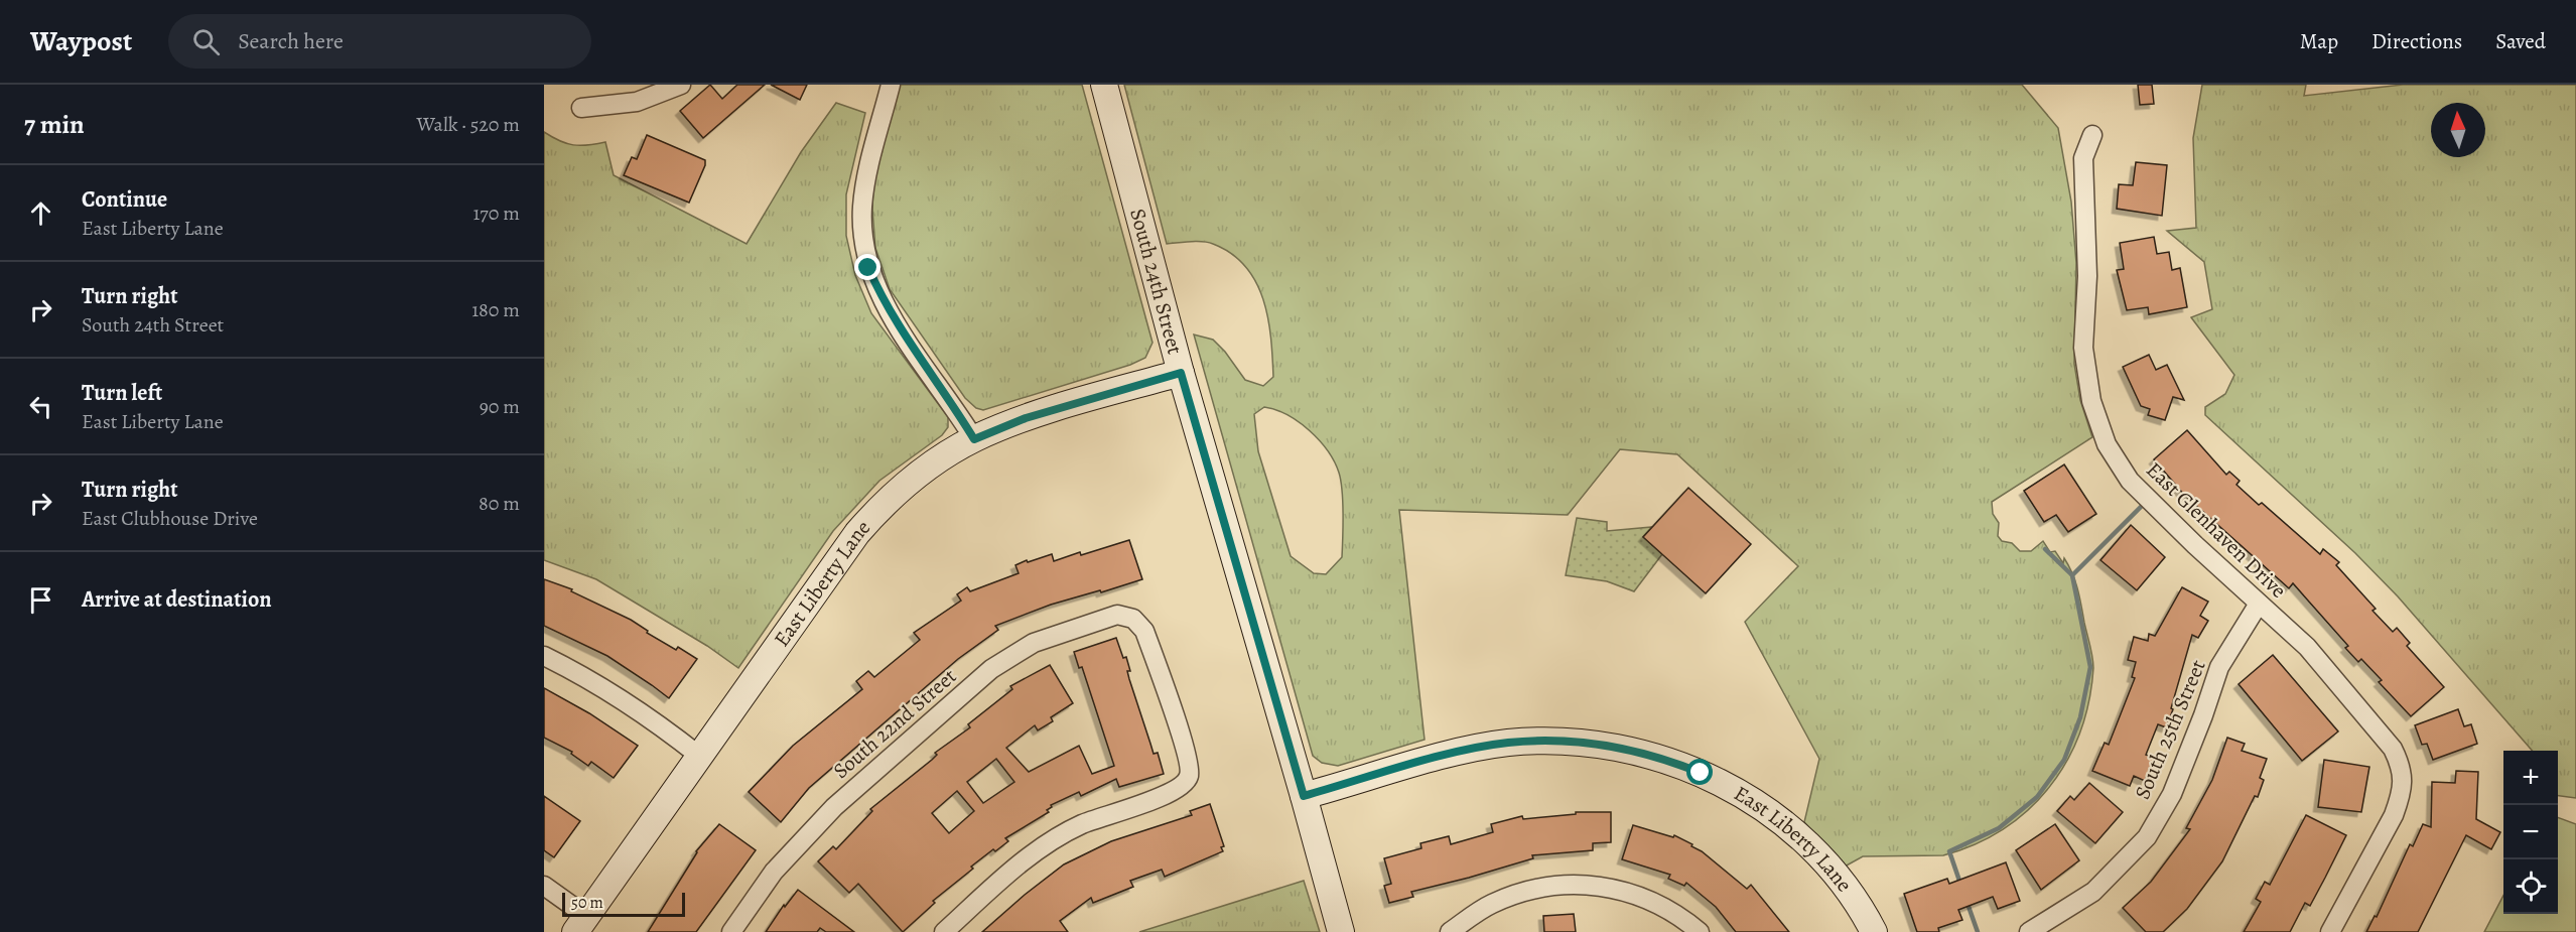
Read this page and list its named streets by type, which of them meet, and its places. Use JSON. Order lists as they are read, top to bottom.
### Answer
{
  "streets": {
    "street": [
      "South 24th Street",
      "East Glenhaven Drive",
      "East Liberty Lane",
      "South 22nd Street",
      "South 25th Street"
    ]
  },
  "crossings": [
    ["South 24th Street", "East Liberty Lane"],
    ["East Glenhaven Drive", "South 25th Street"]
  ],
  "scale_bar": "50 m",
  "north": "top",
  "page": {
    "header": "Waypost",
    "search": "Search here",
    "nav": ["Map", "Directions", "Saved"],
    "heading": ["7 min", "Walk · 520 m"],
    "list": [
      ["Continue", "East Liberty Lane", "170 m"],
      ["Turn right", "South 24th Street", "180 m"],
      ["Turn left", "East Liberty Lane", "90 m"],
      ["Turn right", "East Clubhouse Drive", "80 m"],
      "Arrive at destination"
    ],
    "map_buttons": ["+", "−"],
    "scale": "50 m"
  }
}
